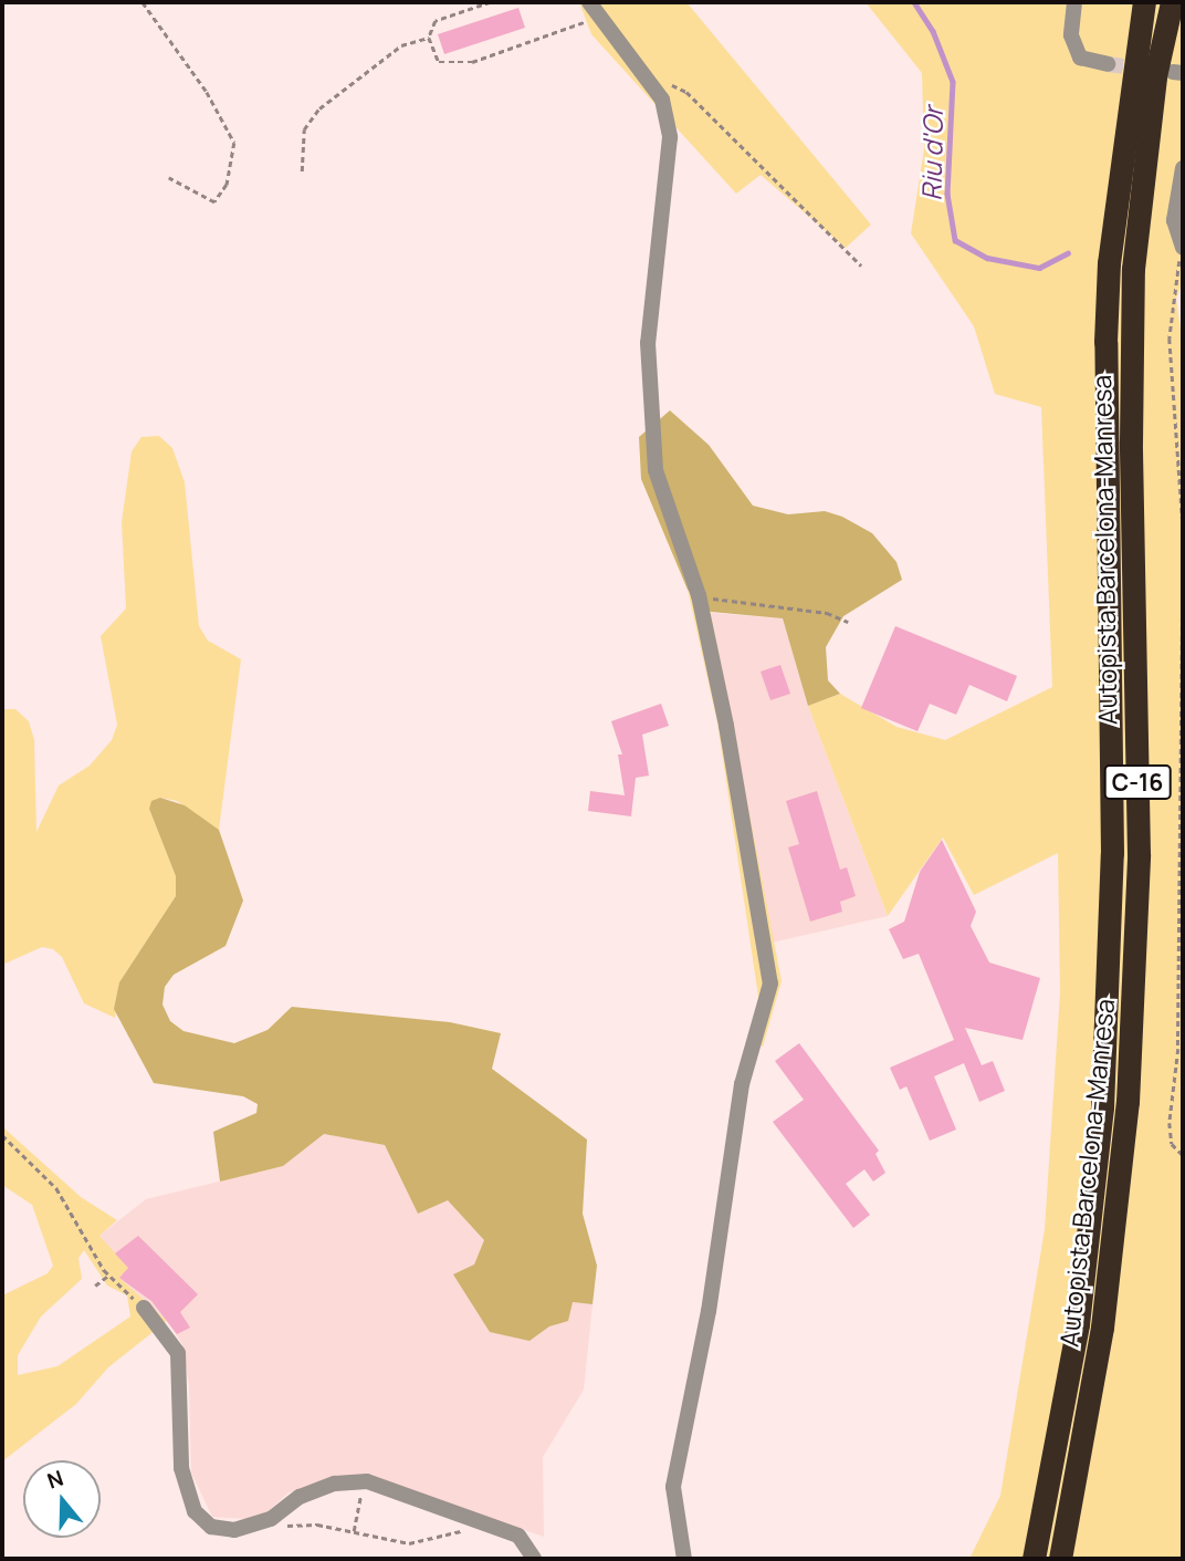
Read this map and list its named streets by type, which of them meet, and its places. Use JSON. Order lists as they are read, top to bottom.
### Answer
{
  "streets": {
    "highway": ["Autopista Barcelona-Manresa", "C-16"]
  },
  "water": ["Riu d'Or"],
  "north": "top"
}
